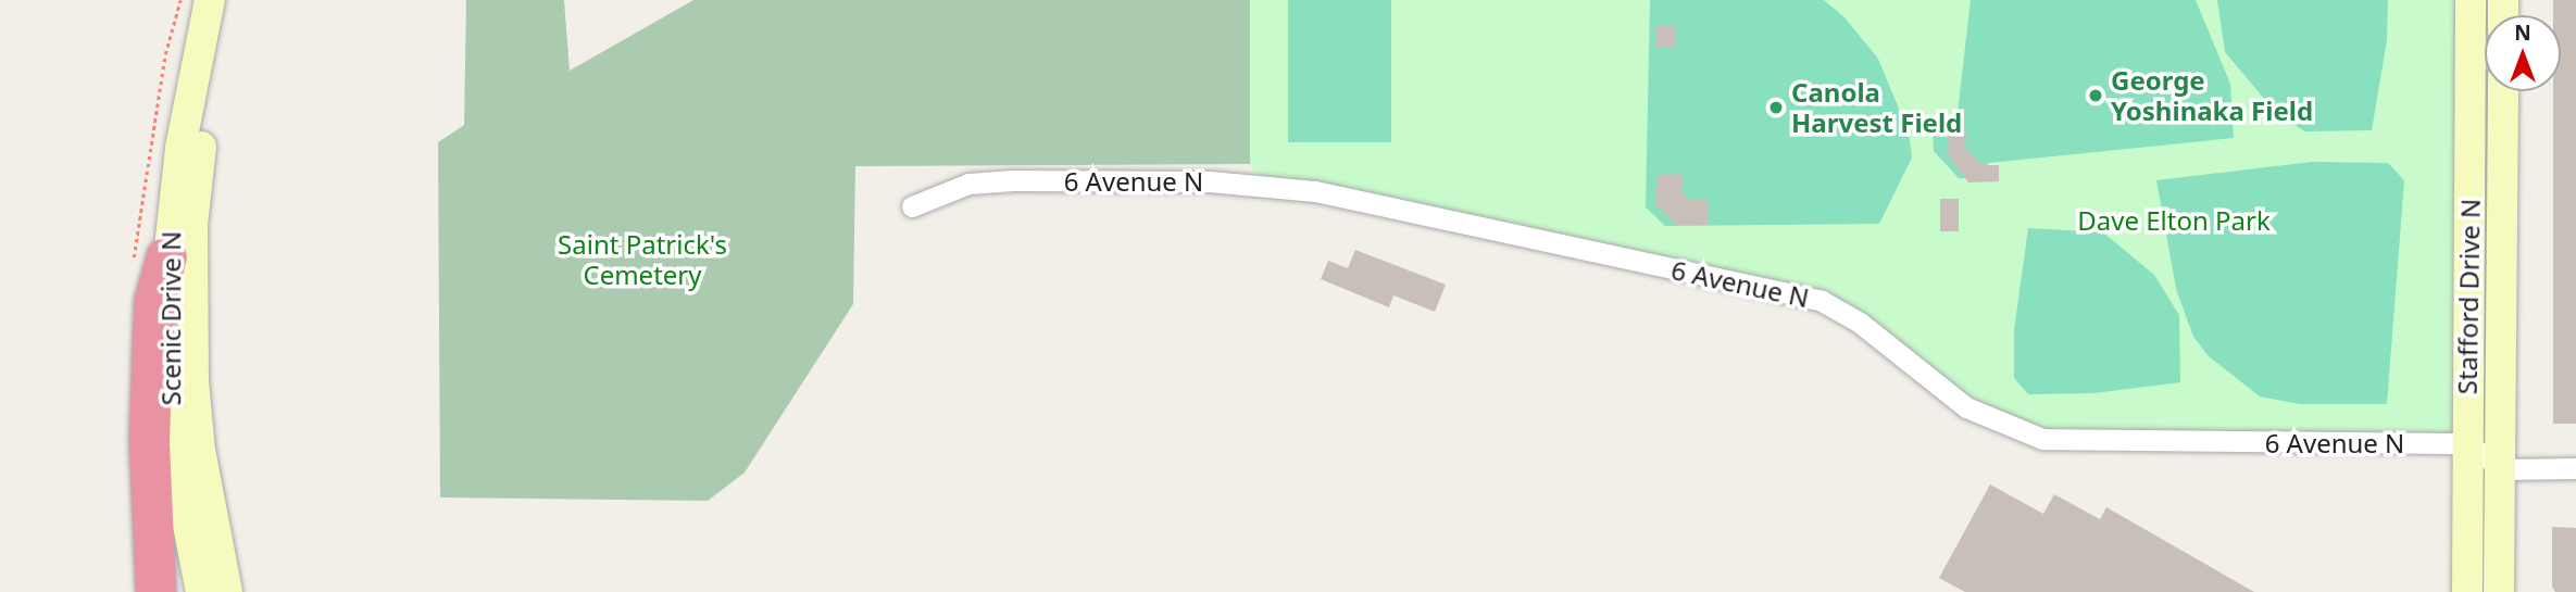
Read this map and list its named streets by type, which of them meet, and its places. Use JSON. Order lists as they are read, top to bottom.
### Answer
{
  "streets": {
    "main road": ["Stafford Drive N", "Scenic Drive N"],
    "street": ["6 Avenue N"]
  },
  "crossings": [
    ["6 Avenue N", "Stafford Drive N"]
  ],
  "parks": ["Dave Elton Park", "Saint Patrick's Cemetery"],
  "places": ["George Yoshinaka Field", "Canola Harvest Field"],
  "north": "top"
}
